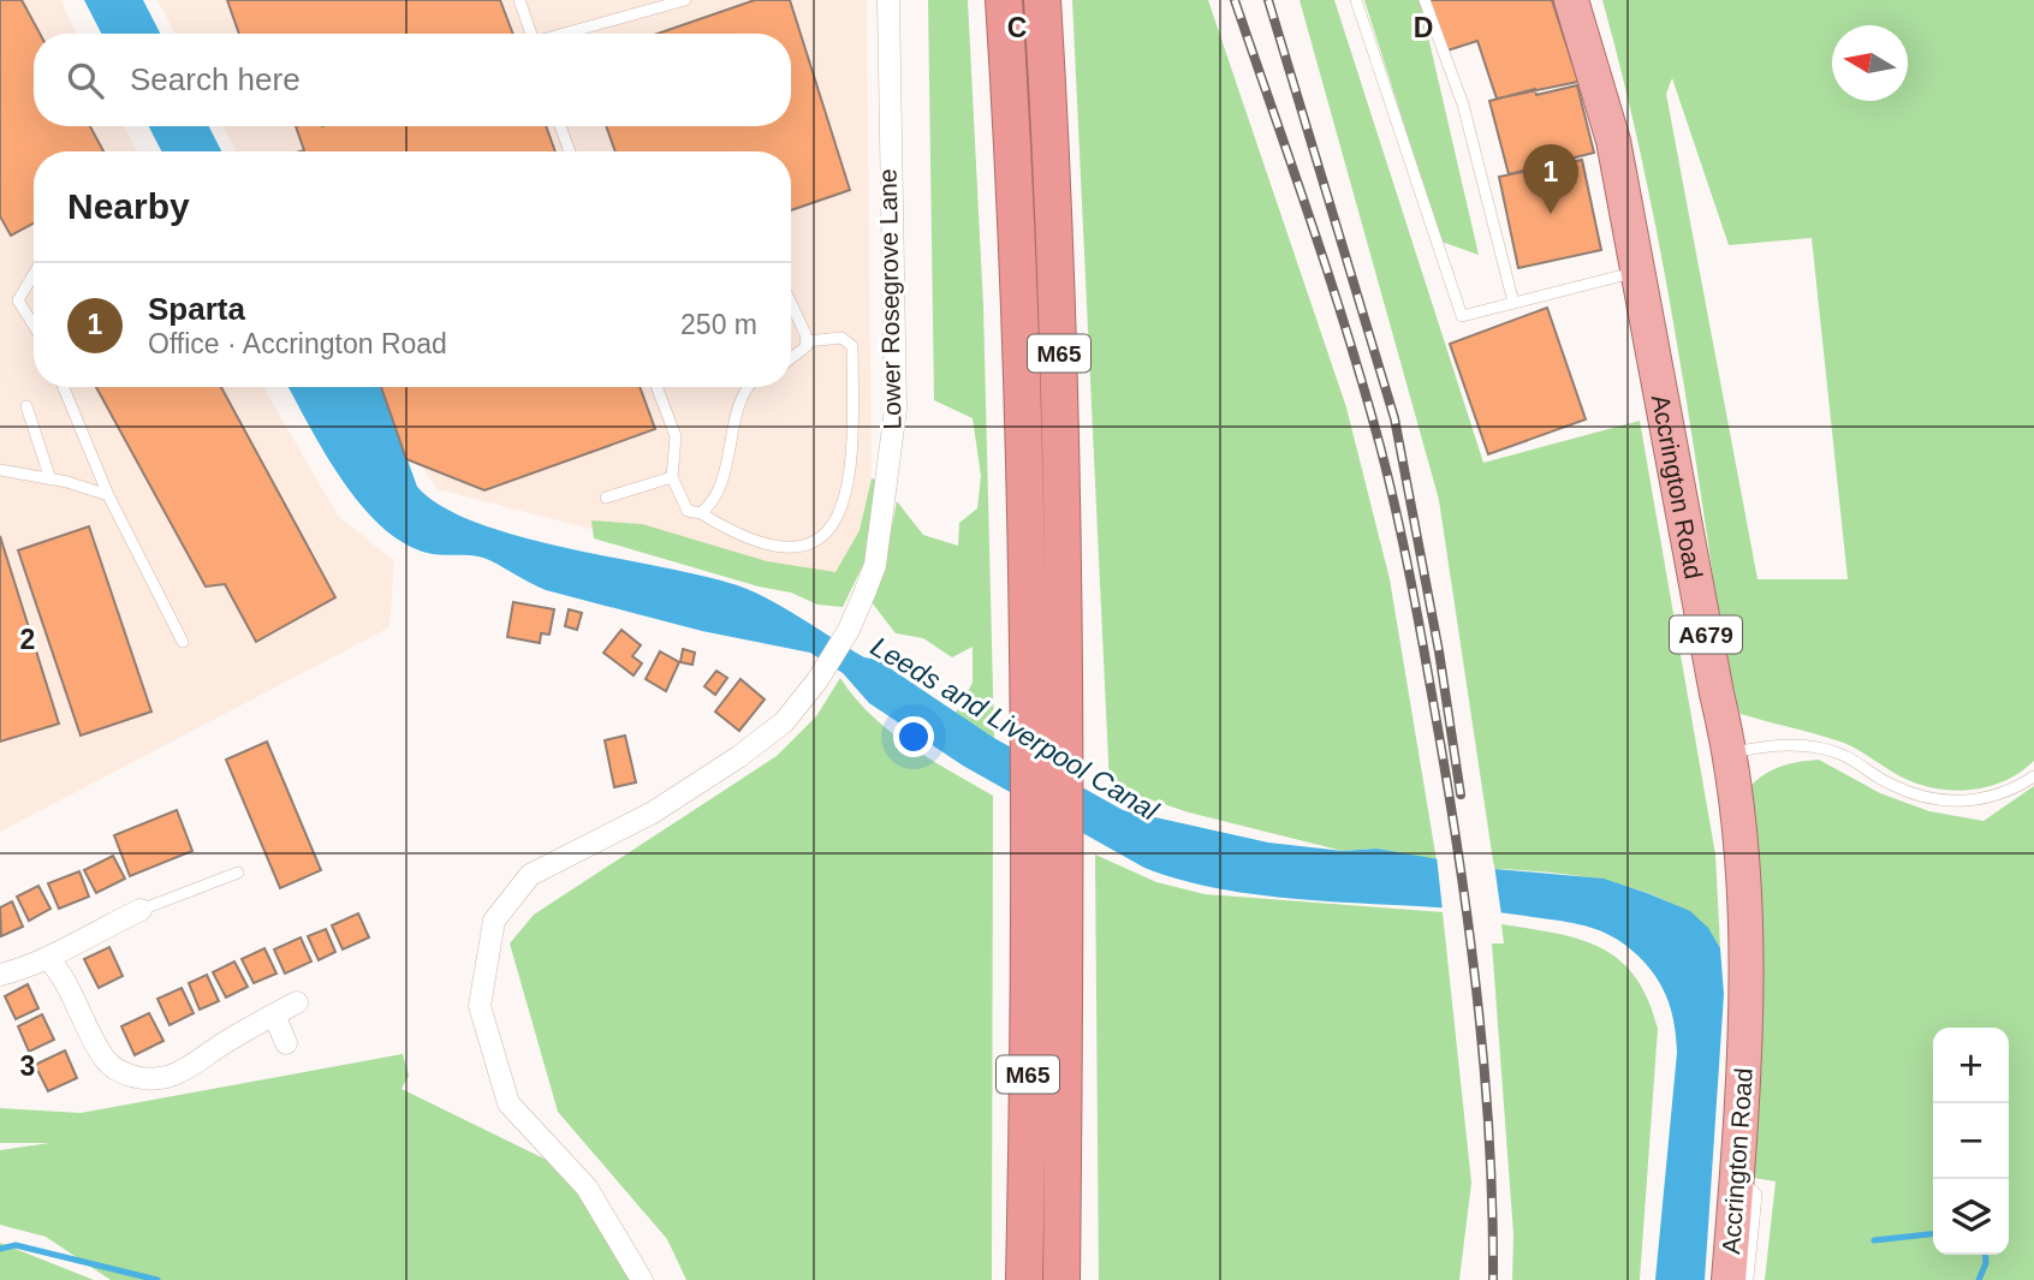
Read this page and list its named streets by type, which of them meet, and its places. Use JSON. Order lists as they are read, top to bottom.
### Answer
{
  "streets": {
    "highway": ["M65", "Accrington Road", "A679"],
    "street": ["Lower Rosegrove Lane"]
  },
  "water": ["Leeds and Liverpool Canal"],
  "north": "left",
  "page": {
    "search": "Search here",
    "pins": "1",
    "heading": "Nearby",
    "list": [
      {
        "mark": "1",
        "name": "Sparta",
        "note": "Office · Accrington Road",
        "value": "250 m"
      }
    ],
    "map_buttons": ["+", "−"]
  },
  "grid": {
    "columns": ["C", "D"],
    "rows": ["2", "3"]
  }
}
